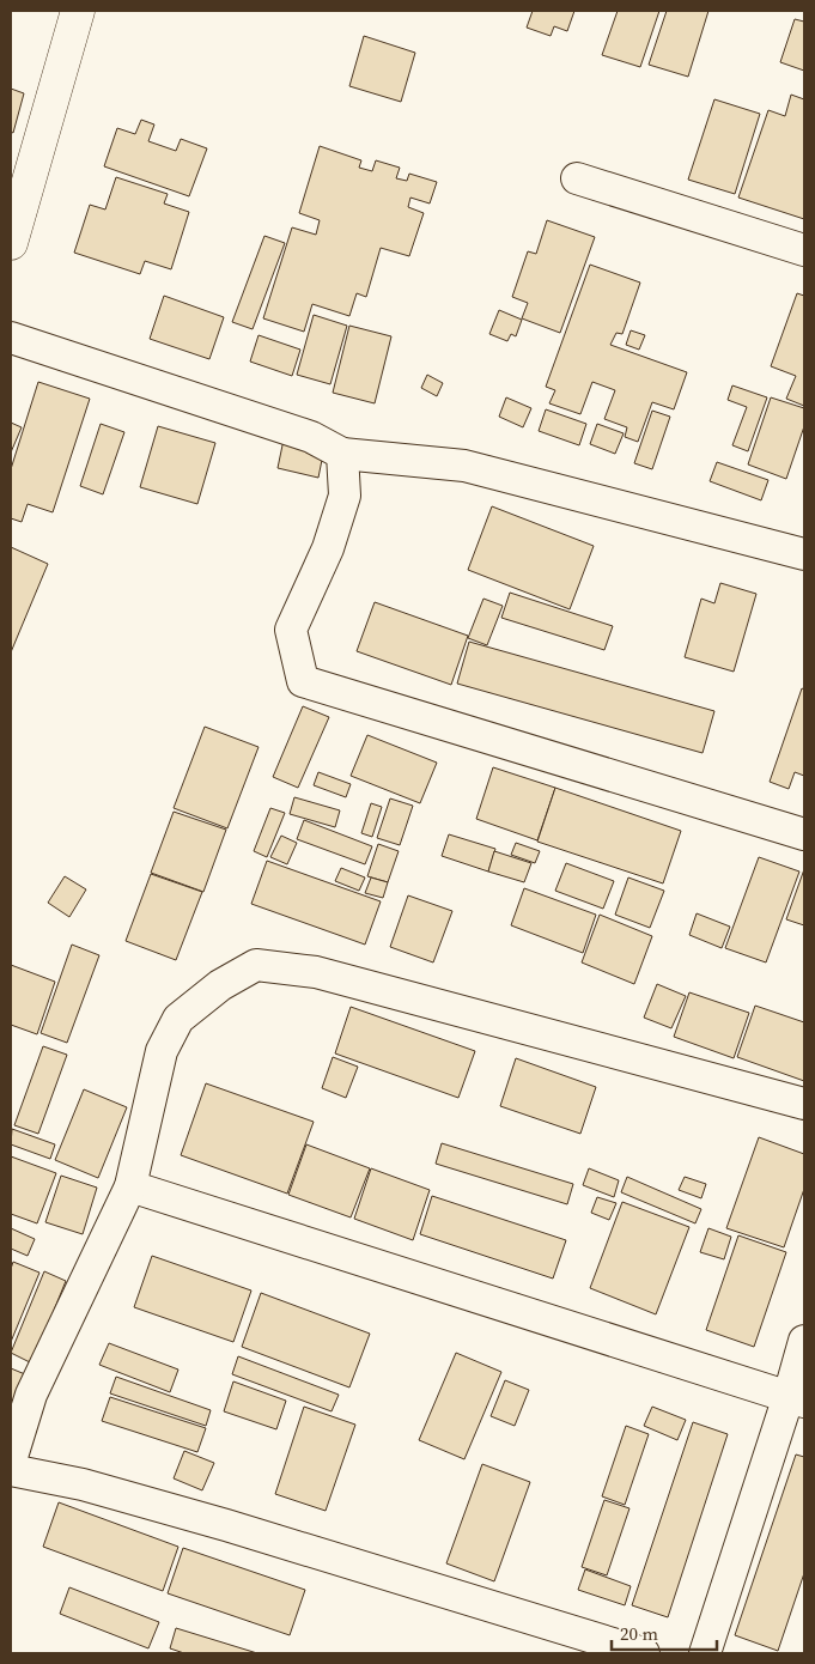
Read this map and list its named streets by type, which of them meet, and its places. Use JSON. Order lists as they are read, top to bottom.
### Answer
{
  "scale_bar": "20 m"
}
